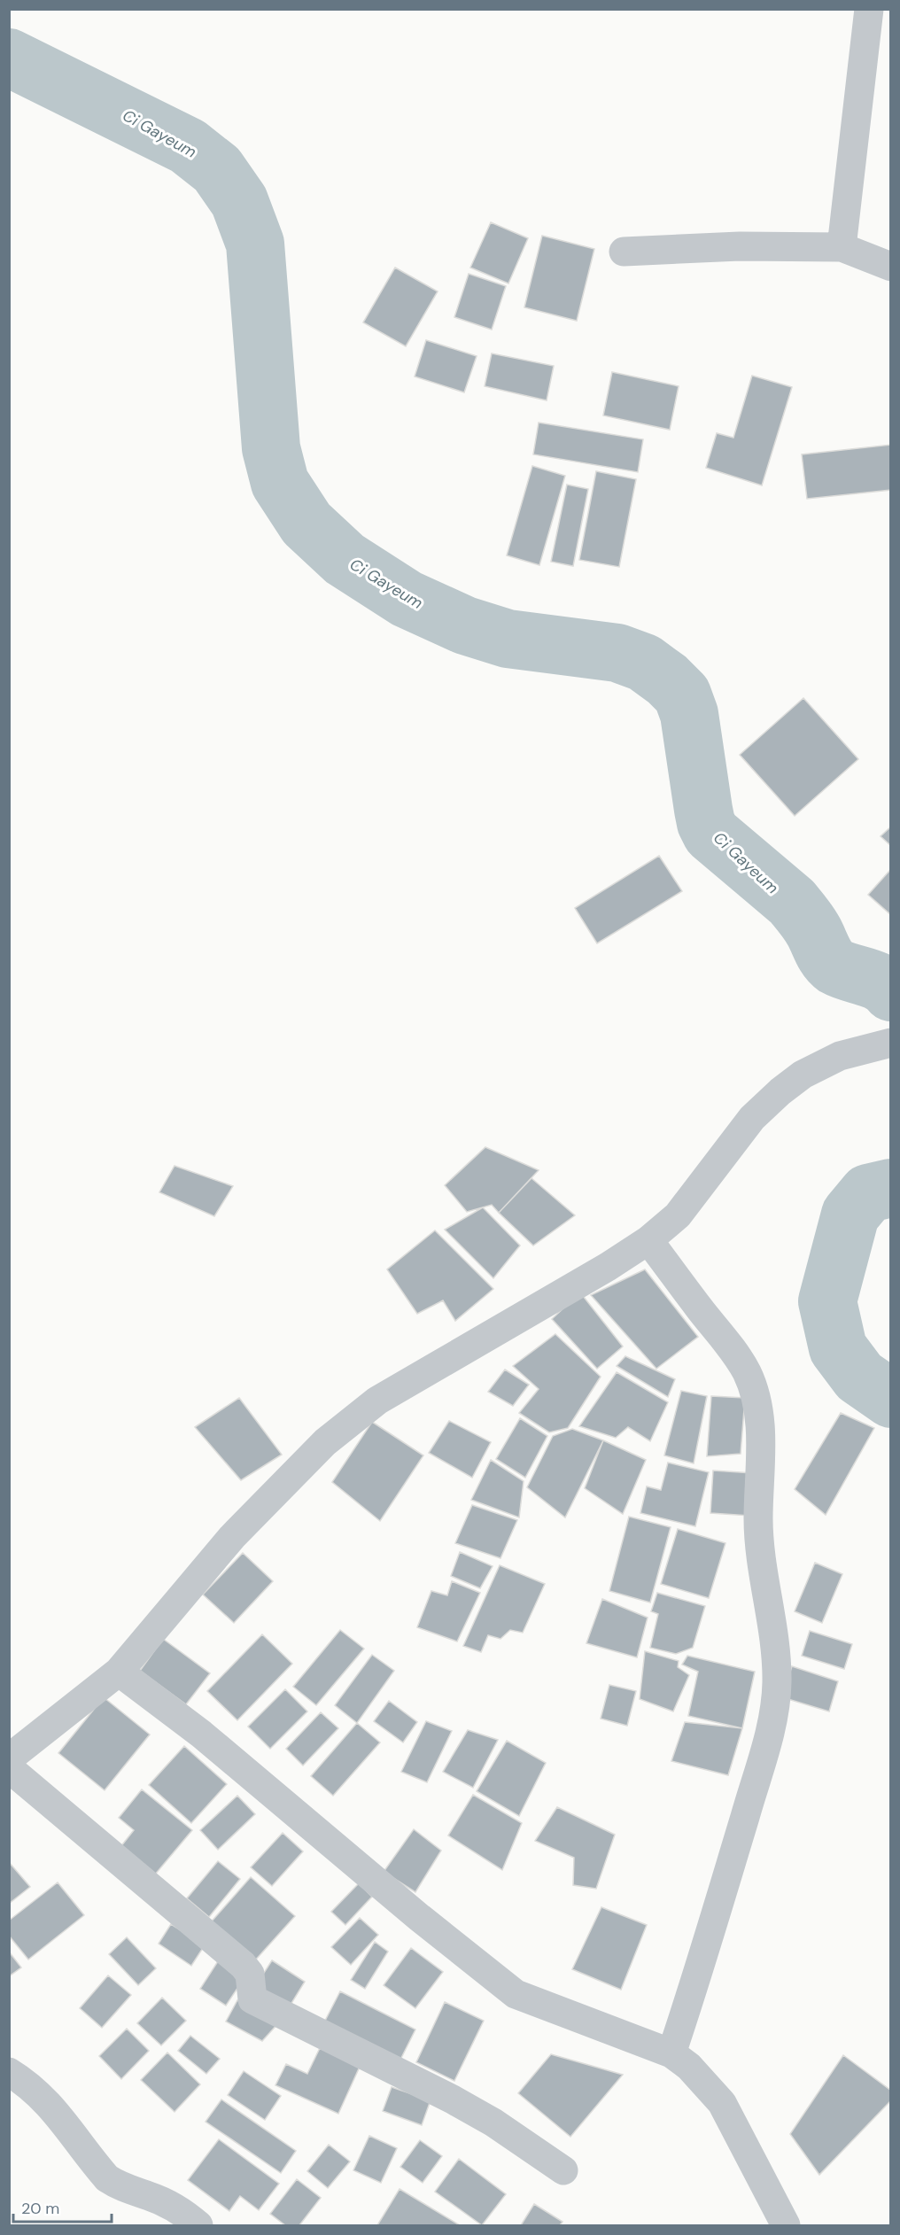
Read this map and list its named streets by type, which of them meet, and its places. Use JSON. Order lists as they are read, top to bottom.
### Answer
{
  "water": ["Ci Gayeum"],
  "scale_bar": "20 m"
}
